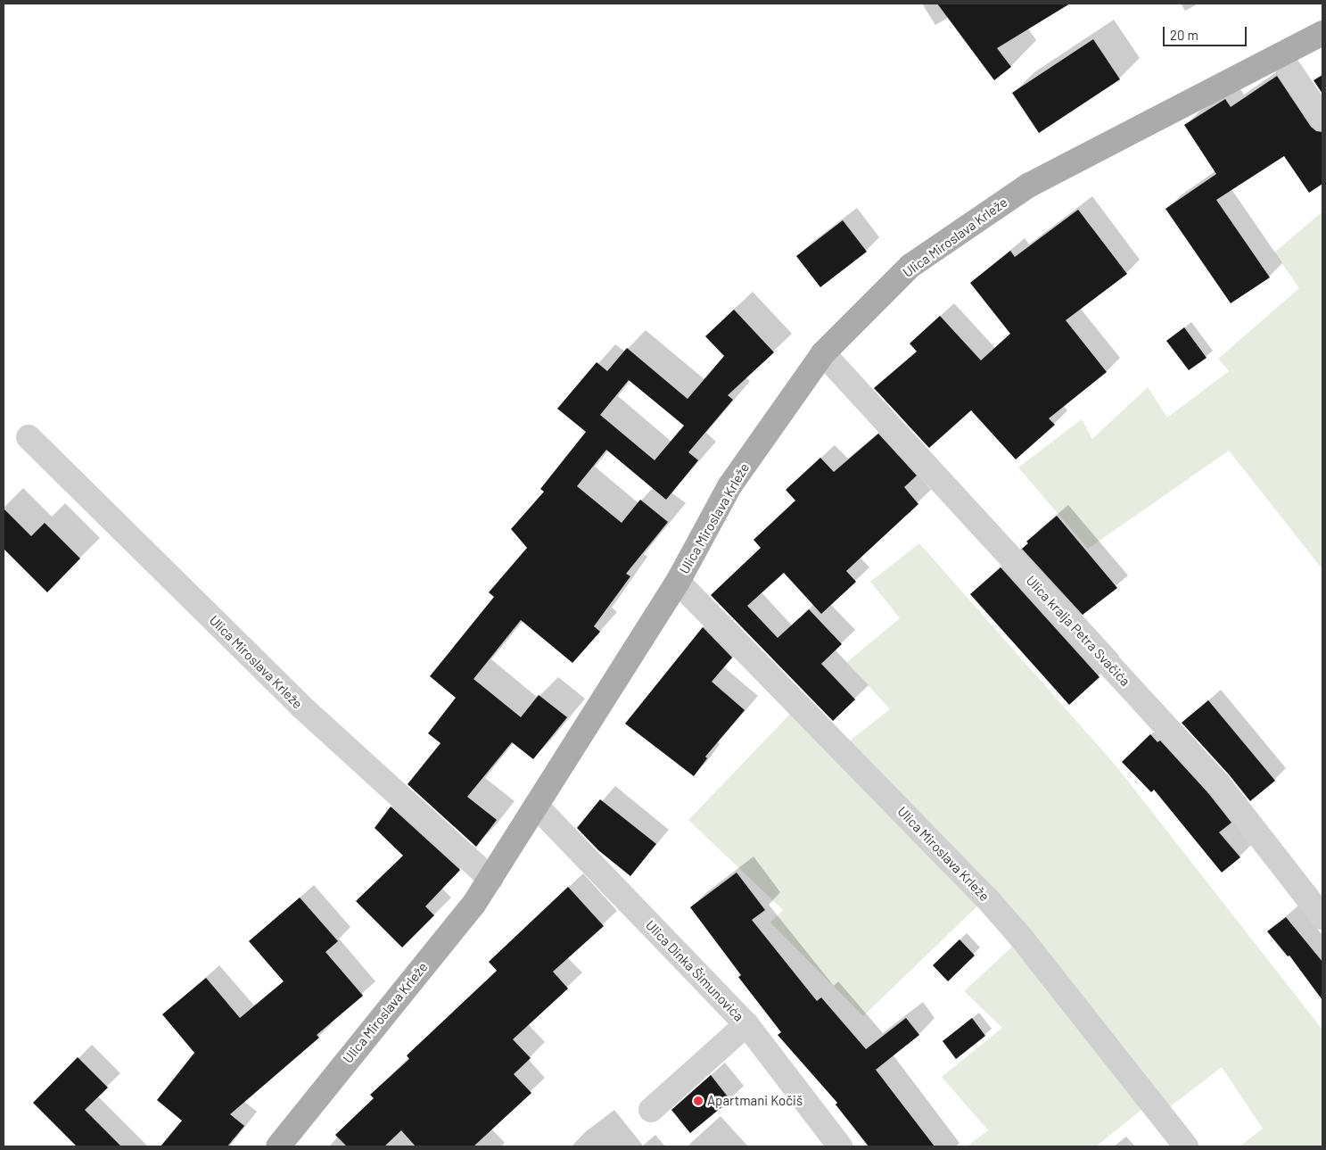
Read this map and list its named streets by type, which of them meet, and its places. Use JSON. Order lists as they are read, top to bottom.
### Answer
{
  "streets": {
    "main road": ["Ulica Miroslava Krleže"],
    "street": ["Ulica kralja Petra Svačića", "Ulica Dinka Šimunovića"]
  },
  "crossings": [
    ["Ulica Miroslava Krleže", "Ulica kralja Petra Svačića"],
    ["Ulica Miroslava Krleže", "Ulica Dinka Šimunovića"]
  ],
  "places": ["Apartmani Kočiš"],
  "scale_bar": "20 m"
}
